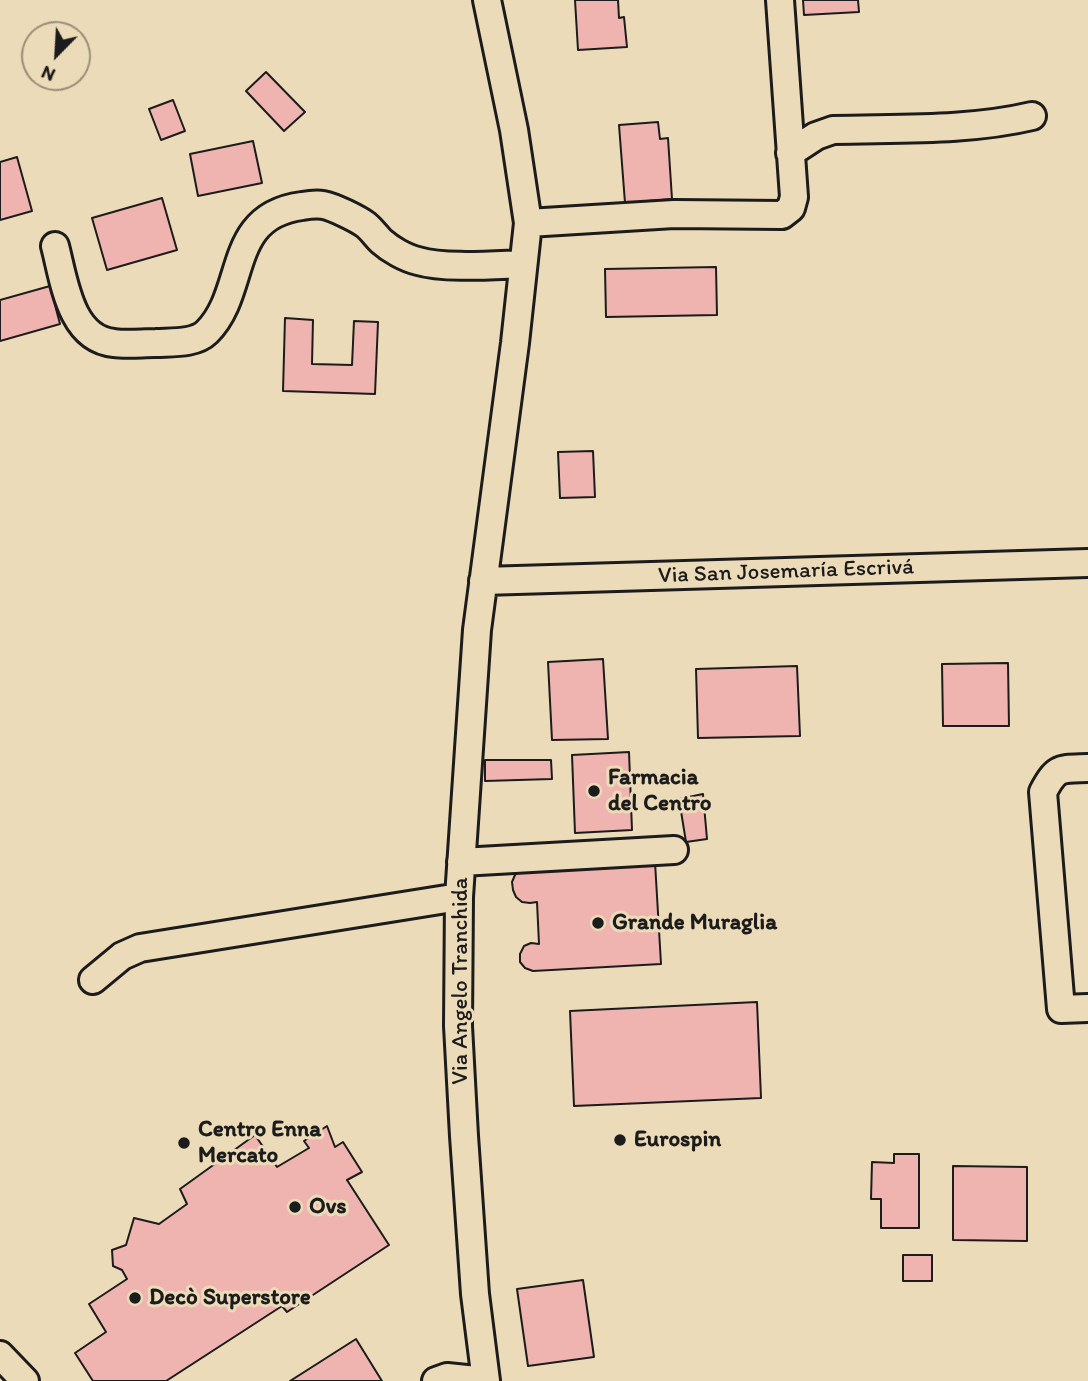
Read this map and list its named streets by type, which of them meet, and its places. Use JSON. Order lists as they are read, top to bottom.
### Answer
{
  "streets": {
    "street": ["Via San Josemaría Escrivá", "Via Angelo Tranchida"]
  },
  "crossings": [
    ["Via San Josemaría Escrivá", "Via Angelo Tranchida"]
  ],
  "places": [
    "Farmacia del Centro",
    "Grande Muraglia",
    "Eurospin",
    "Centro Enna Mercato",
    "Ovs",
    "Decò Superstore"
  ],
  "north": "bottom left"
}
